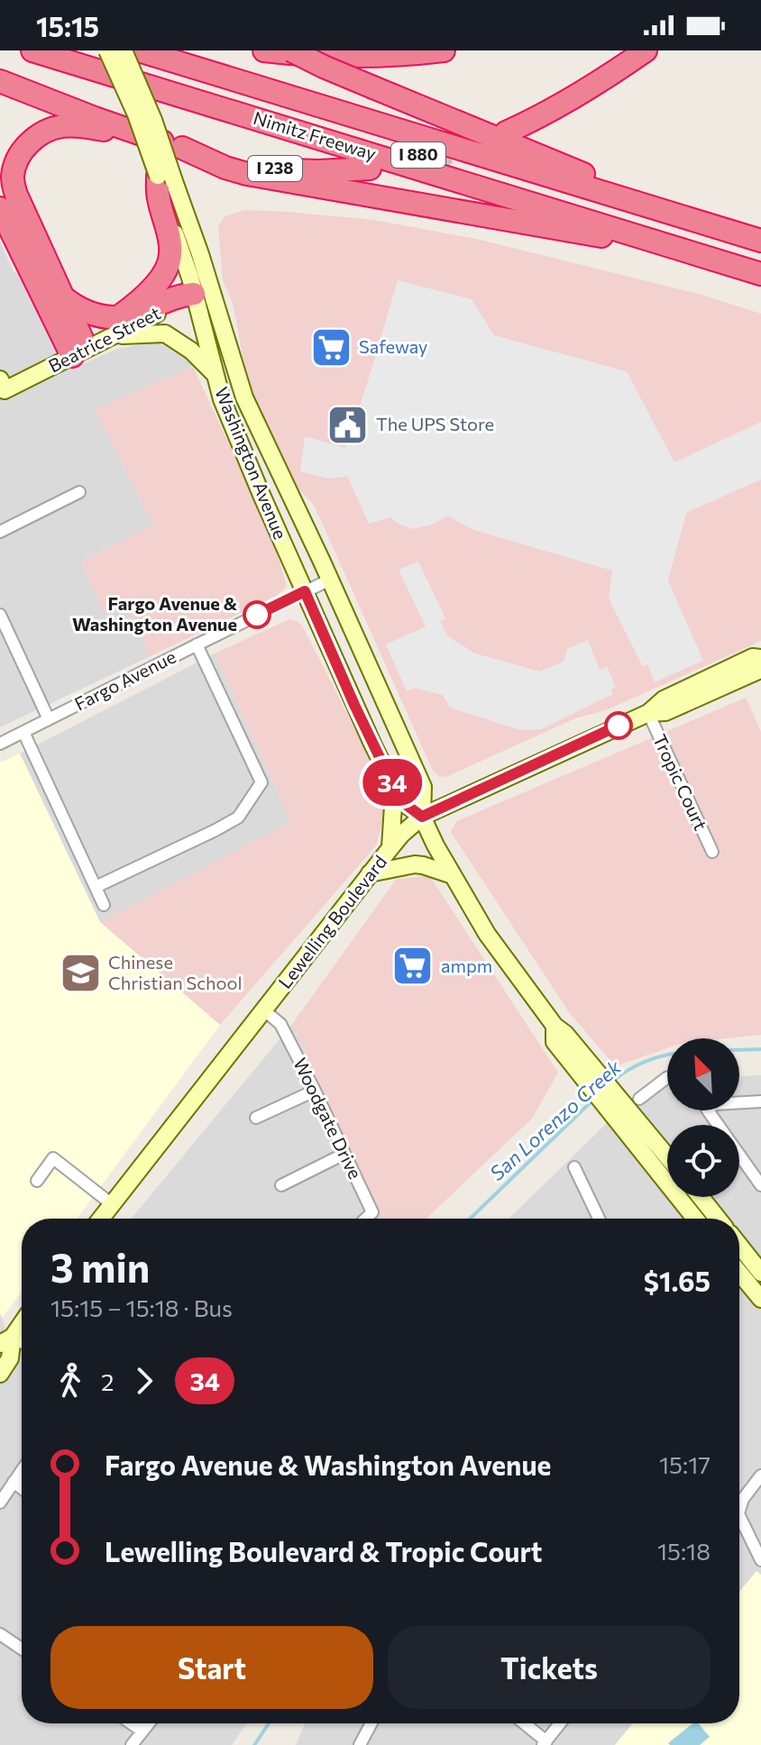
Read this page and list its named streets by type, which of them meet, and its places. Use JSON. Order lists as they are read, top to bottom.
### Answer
{
  "streets": {
    "highway": ["Nimitz Freeway", "I 880", "I 238"],
    "main road": ["Beatrice Street", "Washington Avenue", "Lewelling Boulevard"],
    "street": ["Fargo Avenue", "Tropic Court", "Woodgate Drive"]
  },
  "crossings": [
    ["Washington Avenue", "Fargo Avenue"],
    ["Washington Avenue", "Lewelling Boulevard"],
    ["Tropic Court", "Lewelling Boulevard"],
    ["Lewelling Boulevard", "Woodgate Drive"]
  ],
  "water": ["San Lorenzo Creek"],
  "places": {
    "supermarket": ["Safeway", "ampm"],
    "public building": ["The UPS Store"],
    "other": ["Fargo Avenue & Washington Avenue"],
    "school or university": ["Chinese Christian School"]
  },
  "lines": ["bus line 34"],
  "north": "top left",
  "page": {
    "status": "15:15",
    "on_map": "34",
    "heading": ["3 min", "15:15 – 15:18 · Bus", "$1.65"],
    "legs": ["2", "34"],
    "list": [
      {
        "name": "Fargo Avenue & Washington Avenue",
        "value": "15:17"
      },
      {
        "name": "Lewelling Boulevard & Tropic Court",
        "value": "15:18"
      }
    ],
    "buttons": ["Start", "Tickets"]
  }
}
